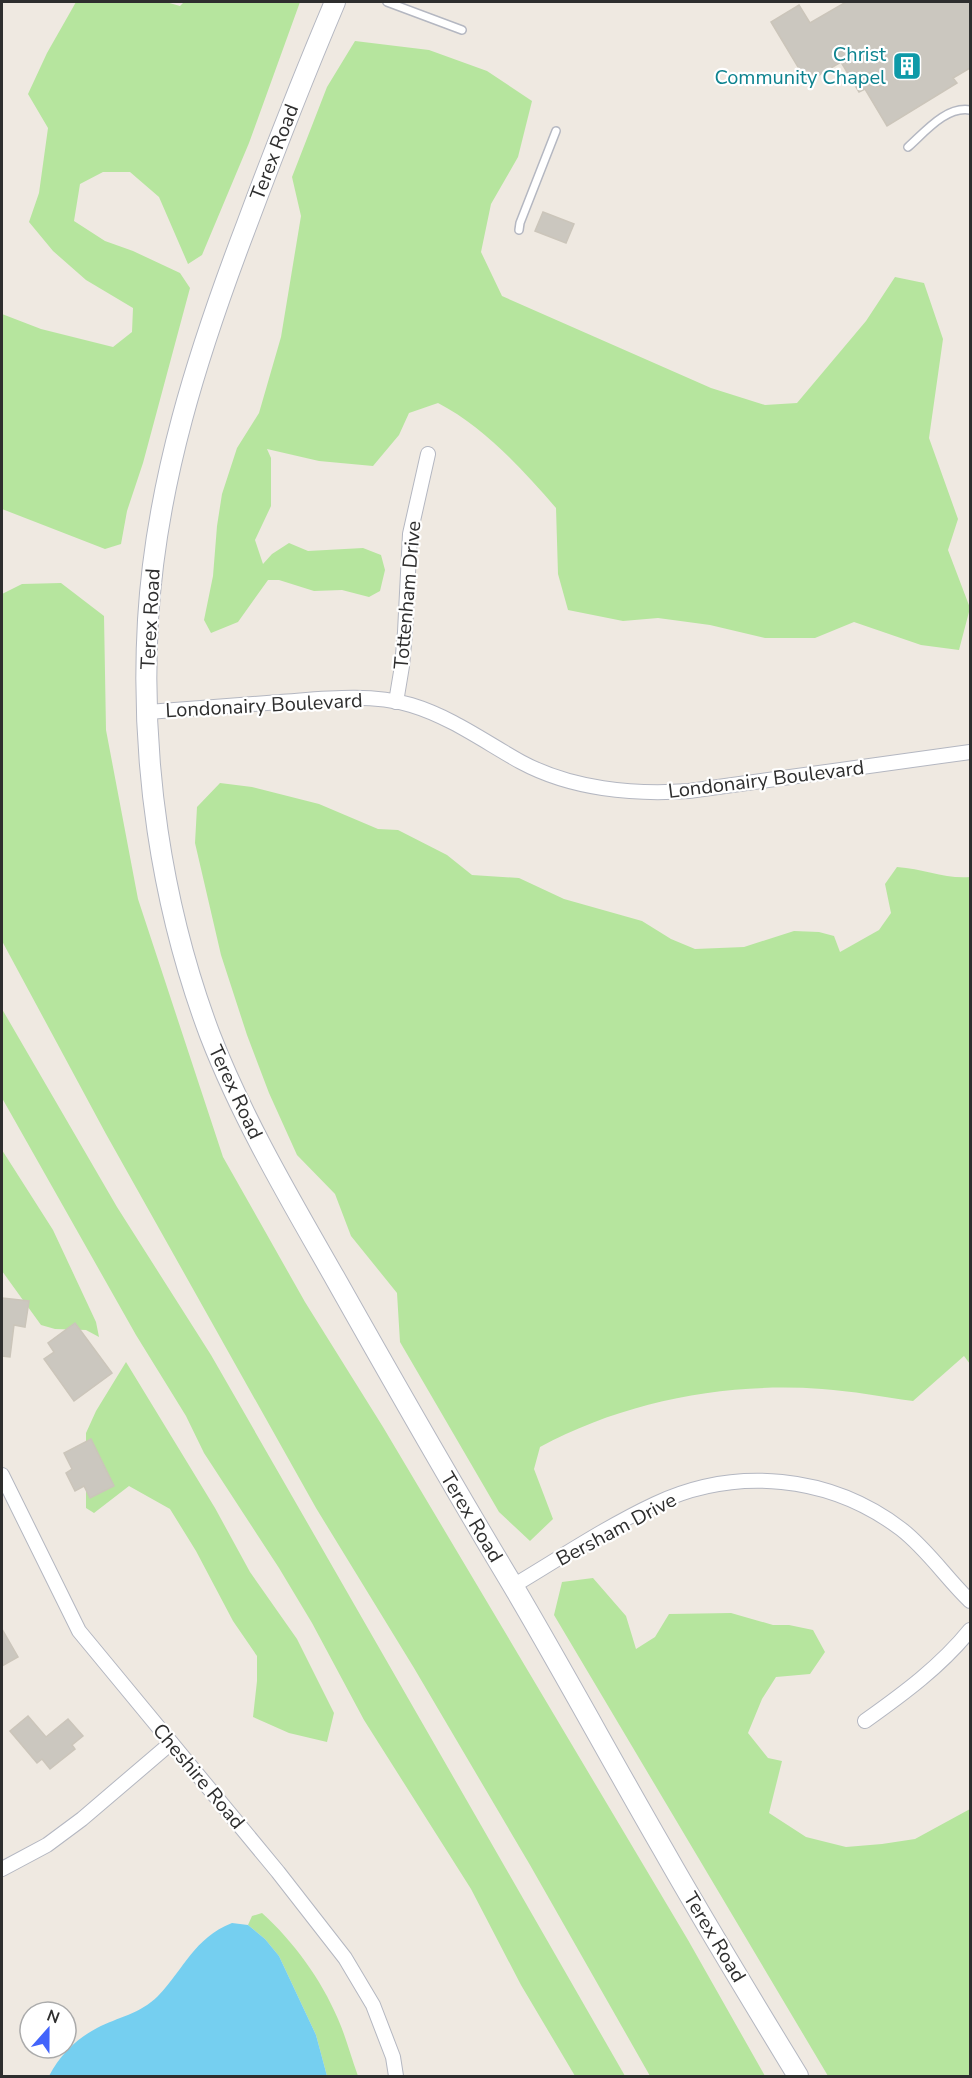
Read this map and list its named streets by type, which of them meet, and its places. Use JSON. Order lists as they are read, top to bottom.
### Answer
{
  "streets": {
    "main road": ["Terex Road"],
    "street": [
      "Tottenham Drive",
      "Londonairy Boulevard",
      "Bersham Drive",
      "Cheshire Road"
    ]
  },
  "crossings": [
    ["Terex Road", "Londonairy Boulevard"],
    ["Terex Road", "Bersham Drive"],
    ["Tottenham Drive", "Londonairy Boulevard"]
  ],
  "places": {
    "building": ["Christ Community Chapel"]
  },
  "north": "top"
}
